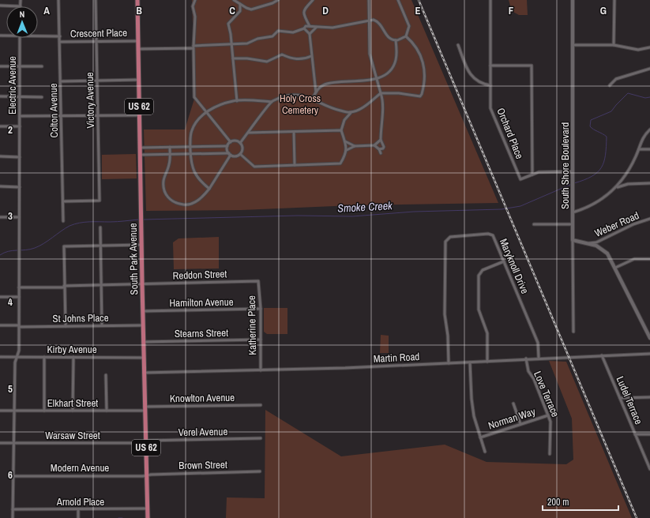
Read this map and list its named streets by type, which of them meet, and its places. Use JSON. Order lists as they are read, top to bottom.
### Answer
{
  "streets": {
    "main road": ["US 62", "South Park Avenue"],
    "street": [
      "Crescent Place",
      "Electric Avenue",
      "Victory Avenue",
      "Colton Avenue",
      "Orchard Place",
      "South Shore Boulevard",
      "Weber Road",
      "Maryknoll Drive",
      "Reddon Street",
      "Hamilton Avenue",
      "St Johns Place",
      "Katherine Place",
      "Stearns Street",
      "Kirby Avenue",
      "Martin Road",
      "Love Terrace",
      "Knowlton Avenue",
      "Ludel Terrace",
      "Elkhart Street",
      "Norman Way",
      "Verel Avenue",
      "Warsaw Street",
      "Brown Street",
      "Modern Avenue",
      "Arnold Place"
    ]
  },
  "crossings": [
    ["Crescent Place", "Victory Avenue"],
    ["Crescent Place", "Colton Avenue"],
    ["Crescent Place", "South Park Avenue"],
    ["Electric Avenue", "Reddon Street"],
    ["Electric Avenue", "St Johns Place"],
    ["Electric Avenue", "Kirby Avenue"],
    ["Electric Avenue", "Elkhart Street"],
    ["Electric Avenue", "Warsaw Street"],
    ["Electric Avenue", "Modern Avenue"],
    ["Electric Avenue", "Arnold Place"],
    ["Victory Avenue", "Colton Avenue"],
    ["Orchard Place", "South Shore Boulevard"],
    ["South Park Avenue", "Reddon Street"],
    ["South Park Avenue", "Hamilton Avenue"],
    ["South Park Avenue", "St Johns Place"],
    ["South Park Avenue", "Stearns Street"],
    ["South Park Avenue", "Kirby Avenue"],
    ["South Park Avenue", "Martin Road"],
    ["South Park Avenue", "Knowlton Avenue"],
    ["South Park Avenue", "Elkhart Street"],
    ["South Park Avenue", "Verel Avenue"],
    ["South Park Avenue", "Warsaw Street"],
    ["South Park Avenue", "Brown Street"],
    ["South Park Avenue", "Modern Avenue"],
    ["South Park Avenue", "Arnold Place"],
    ["Maryknoll Drive", "Martin Road"],
    ["Reddon Street", "Katherine Place"],
    ["Hamilton Avenue", "Katherine Place"],
    ["Katherine Place", "Stearns Street"],
    ["Katherine Place", "Martin Road"],
    ["Martin Road", "Love Terrace"],
    ["Martin Road", "Ludel Terrace"],
    ["Love Terrace", "Norman Way"],
    ["Knowlton Avenue", "Elkhart Street"],
    ["Verel Avenue", "Warsaw Street"],
    ["Brown Street", "Modern Avenue"]
  ],
  "water": ["Smoke Creek"],
  "parks": ["Holy Cross Cemetery"],
  "scale_bar": "200 m",
  "north": "top",
  "grid": {
    "columns": [
      "A",
      "B",
      "C",
      "D",
      "E",
      "F",
      "G"
    ],
    "rows": [
      "2",
      "3",
      "4",
      "5",
      "6"
    ]
  }
}
